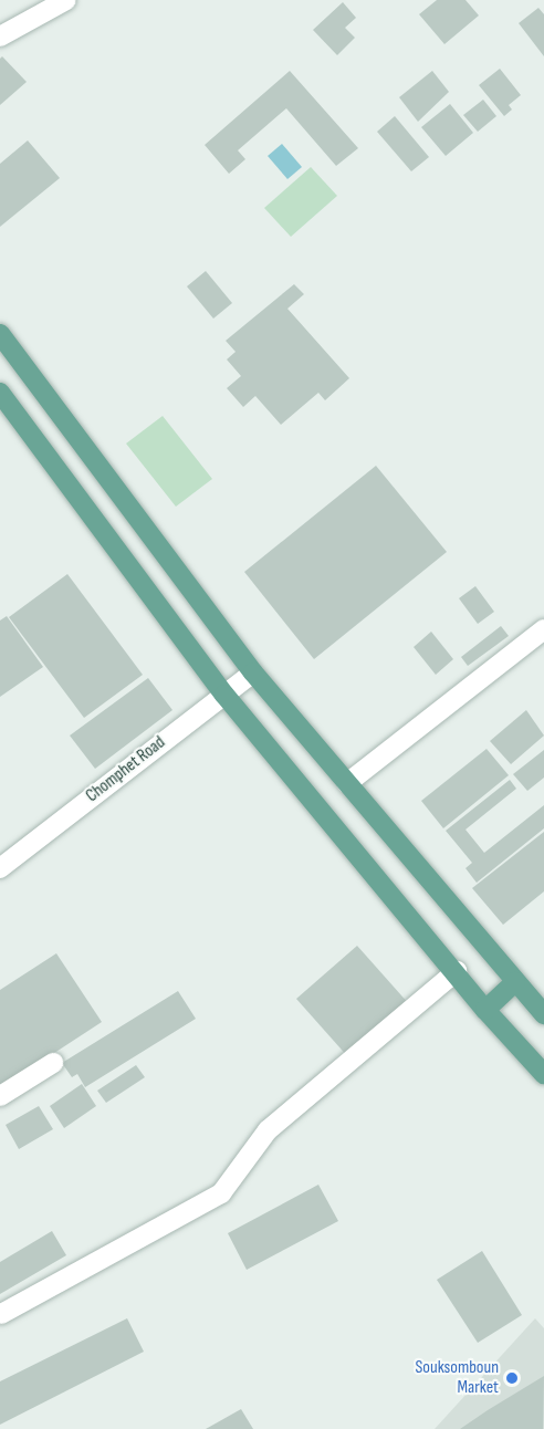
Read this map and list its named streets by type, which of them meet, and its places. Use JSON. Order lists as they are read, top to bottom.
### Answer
{
  "streets": {
    "street": ["Chomphet Road"]
  },
  "places": ["Souksomboun Market"]
}
